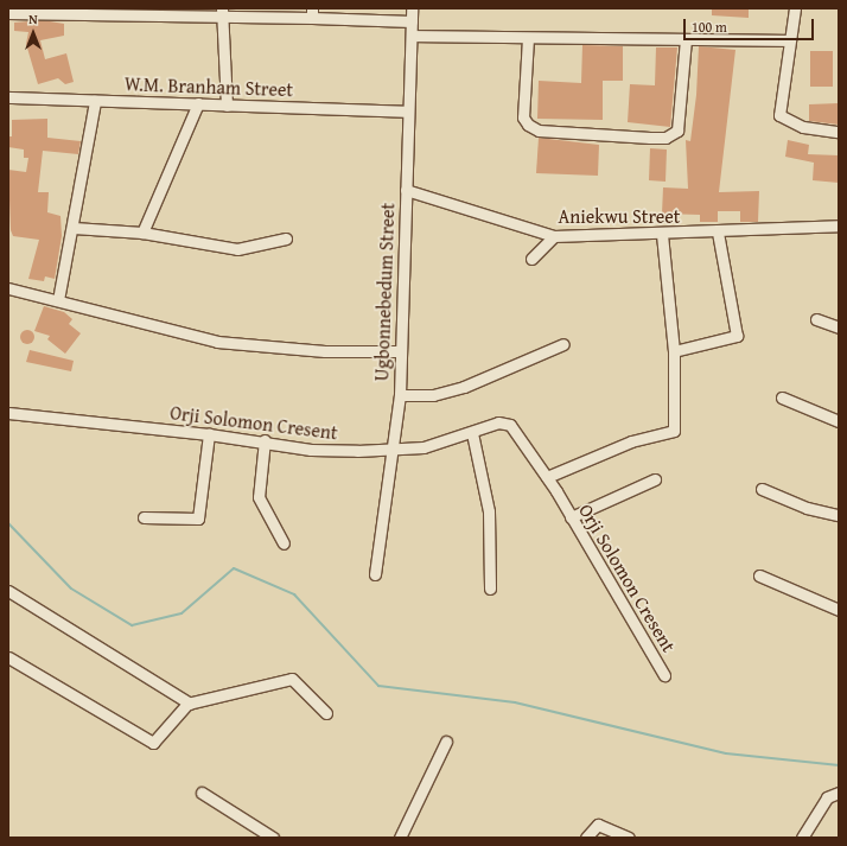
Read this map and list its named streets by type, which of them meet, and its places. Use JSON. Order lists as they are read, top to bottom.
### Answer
{
  "streets": {
    "street": [
      "W.M. Branham Street",
      "Aniekwu Street",
      "Ugbonnebedum Street",
      "Orji Solomon Cresent"
    ]
  },
  "crossings": [
    ["W.M. Branham Street", "Ugbonnebedum Street"],
    ["Aniekwu Street", "Ugbonnebedum Street"],
    ["Ugbonnebedum Street", "Orji Solomon Cresent"]
  ],
  "scale_bar": "100 m",
  "north": "top"
}
